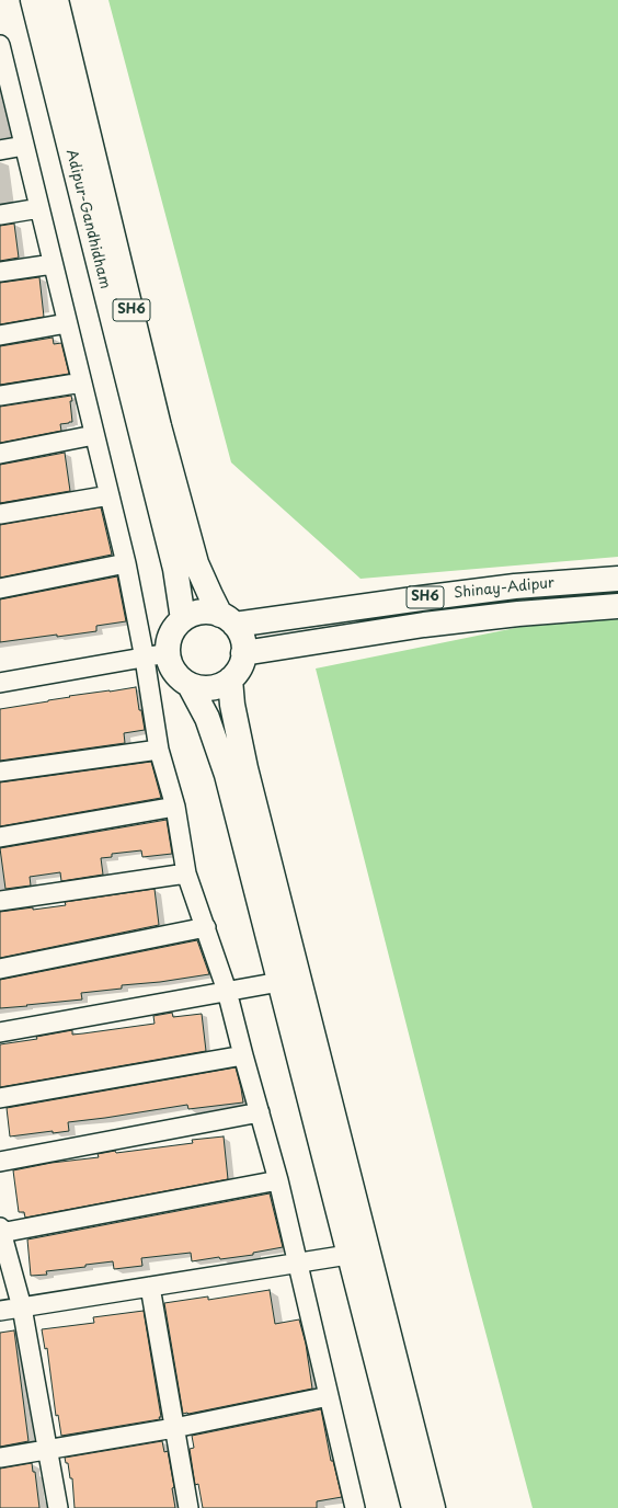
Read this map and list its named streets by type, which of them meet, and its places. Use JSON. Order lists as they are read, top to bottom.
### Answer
{
  "streets": {
    "main road": ["Adipur-Gandhidham", "SH6", "Shinay-Adipur"]
  },
  "crossings": [
    ["Adipur-Gandhidham", "SH6"],
    ["Adipur-Gandhidham", "Shinay-Adipur"],
    ["SH6", "Shinay-Adipur"]
  ]
}
